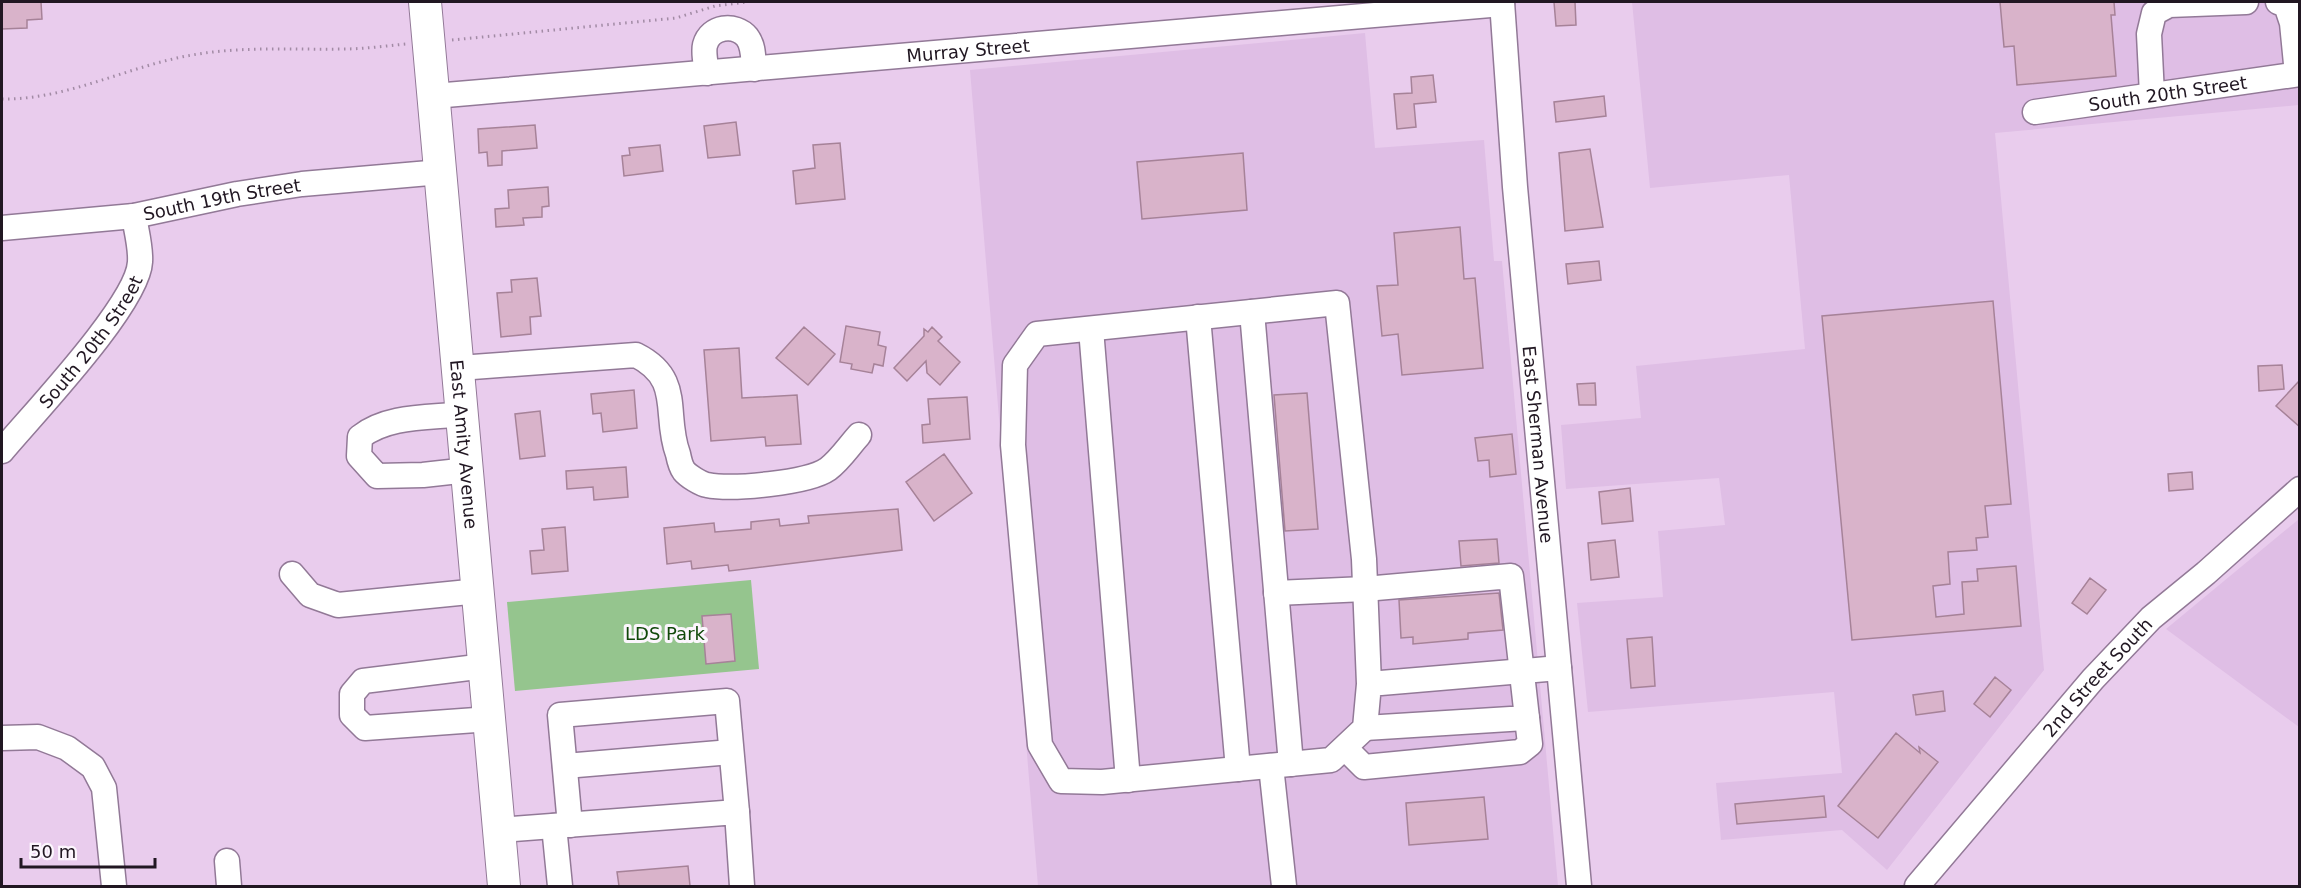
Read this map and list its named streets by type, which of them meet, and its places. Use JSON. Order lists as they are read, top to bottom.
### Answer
{
  "streets": {
    "main road": ["East Amity Avenue"],
    "street": [
      "Murray Street",
      "South 20th Street",
      "South 19th Street",
      "East Sherman Avenue",
      "2nd Street South"
    ]
  },
  "crossings": [
    ["Murray Street", "East Amity Avenue"],
    ["Murray Street", "East Sherman Avenue"],
    ["South 20th Street", "South 19th Street"],
    ["South 19th Street", "East Amity Avenue"]
  ],
  "parks": ["LDS Park"],
  "scale_bar": "50 m"
}
